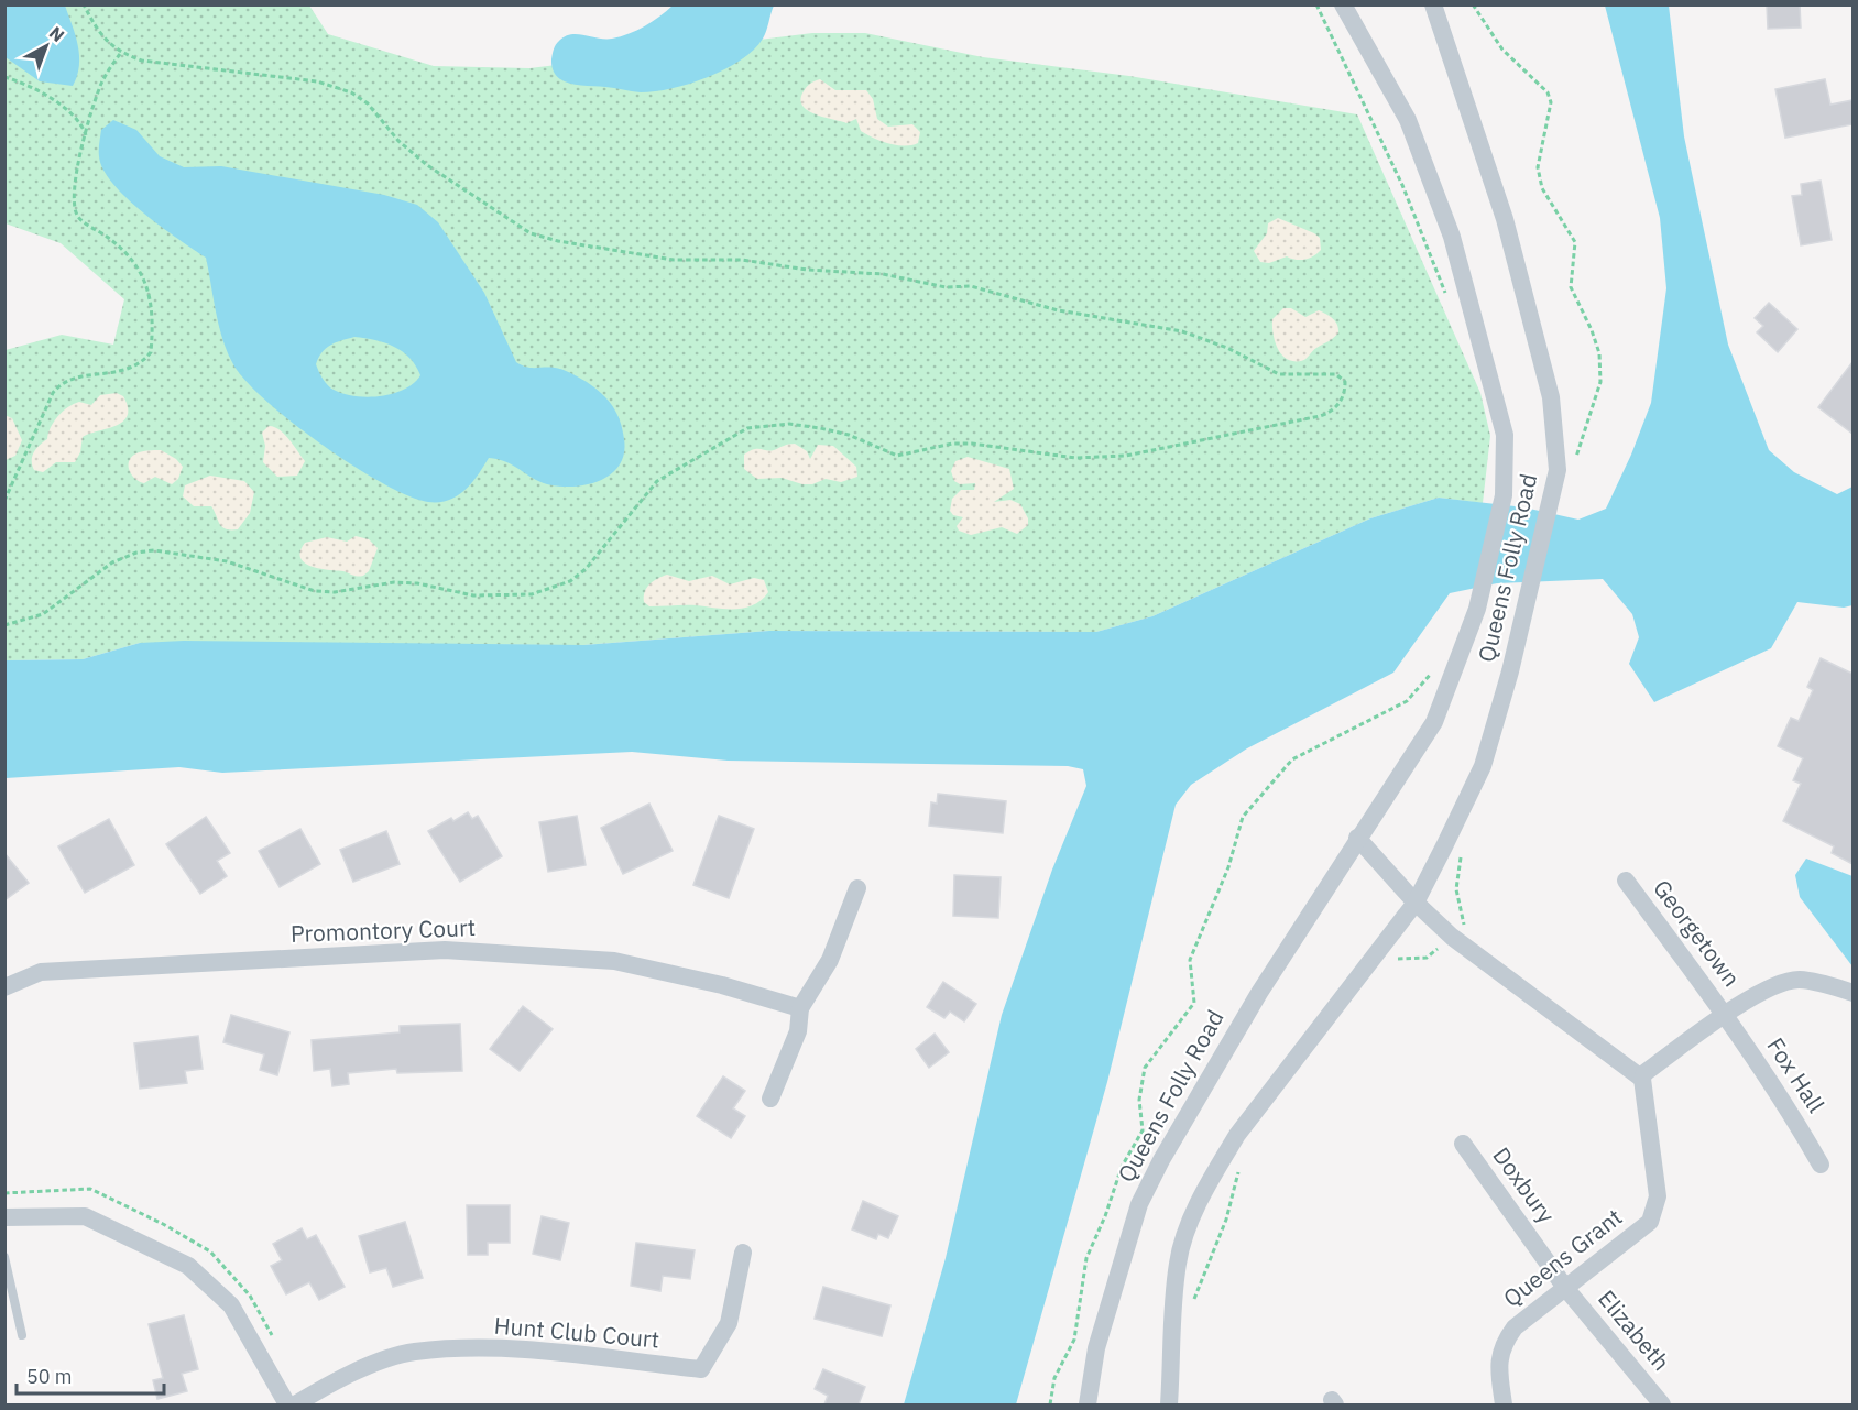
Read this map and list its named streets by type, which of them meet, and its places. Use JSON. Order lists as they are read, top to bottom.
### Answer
{
  "streets": {
    "street": [
      "Queens Folly Road",
      "Promontory Court",
      "Georgetown",
      "Fox Hall",
      "Doxbury",
      "Queens Grant",
      "Elizabeth",
      "Hunt Club Court"
    ]
  },
  "crossings": [
    ["Georgetown", "Fox Hall"],
    ["Doxbury", "Queens Grant"],
    ["Doxbury", "Elizabeth"],
    ["Queens Grant", "Elizabeth"]
  ],
  "scale_bar": "50 m",
  "north": "top right"
}
